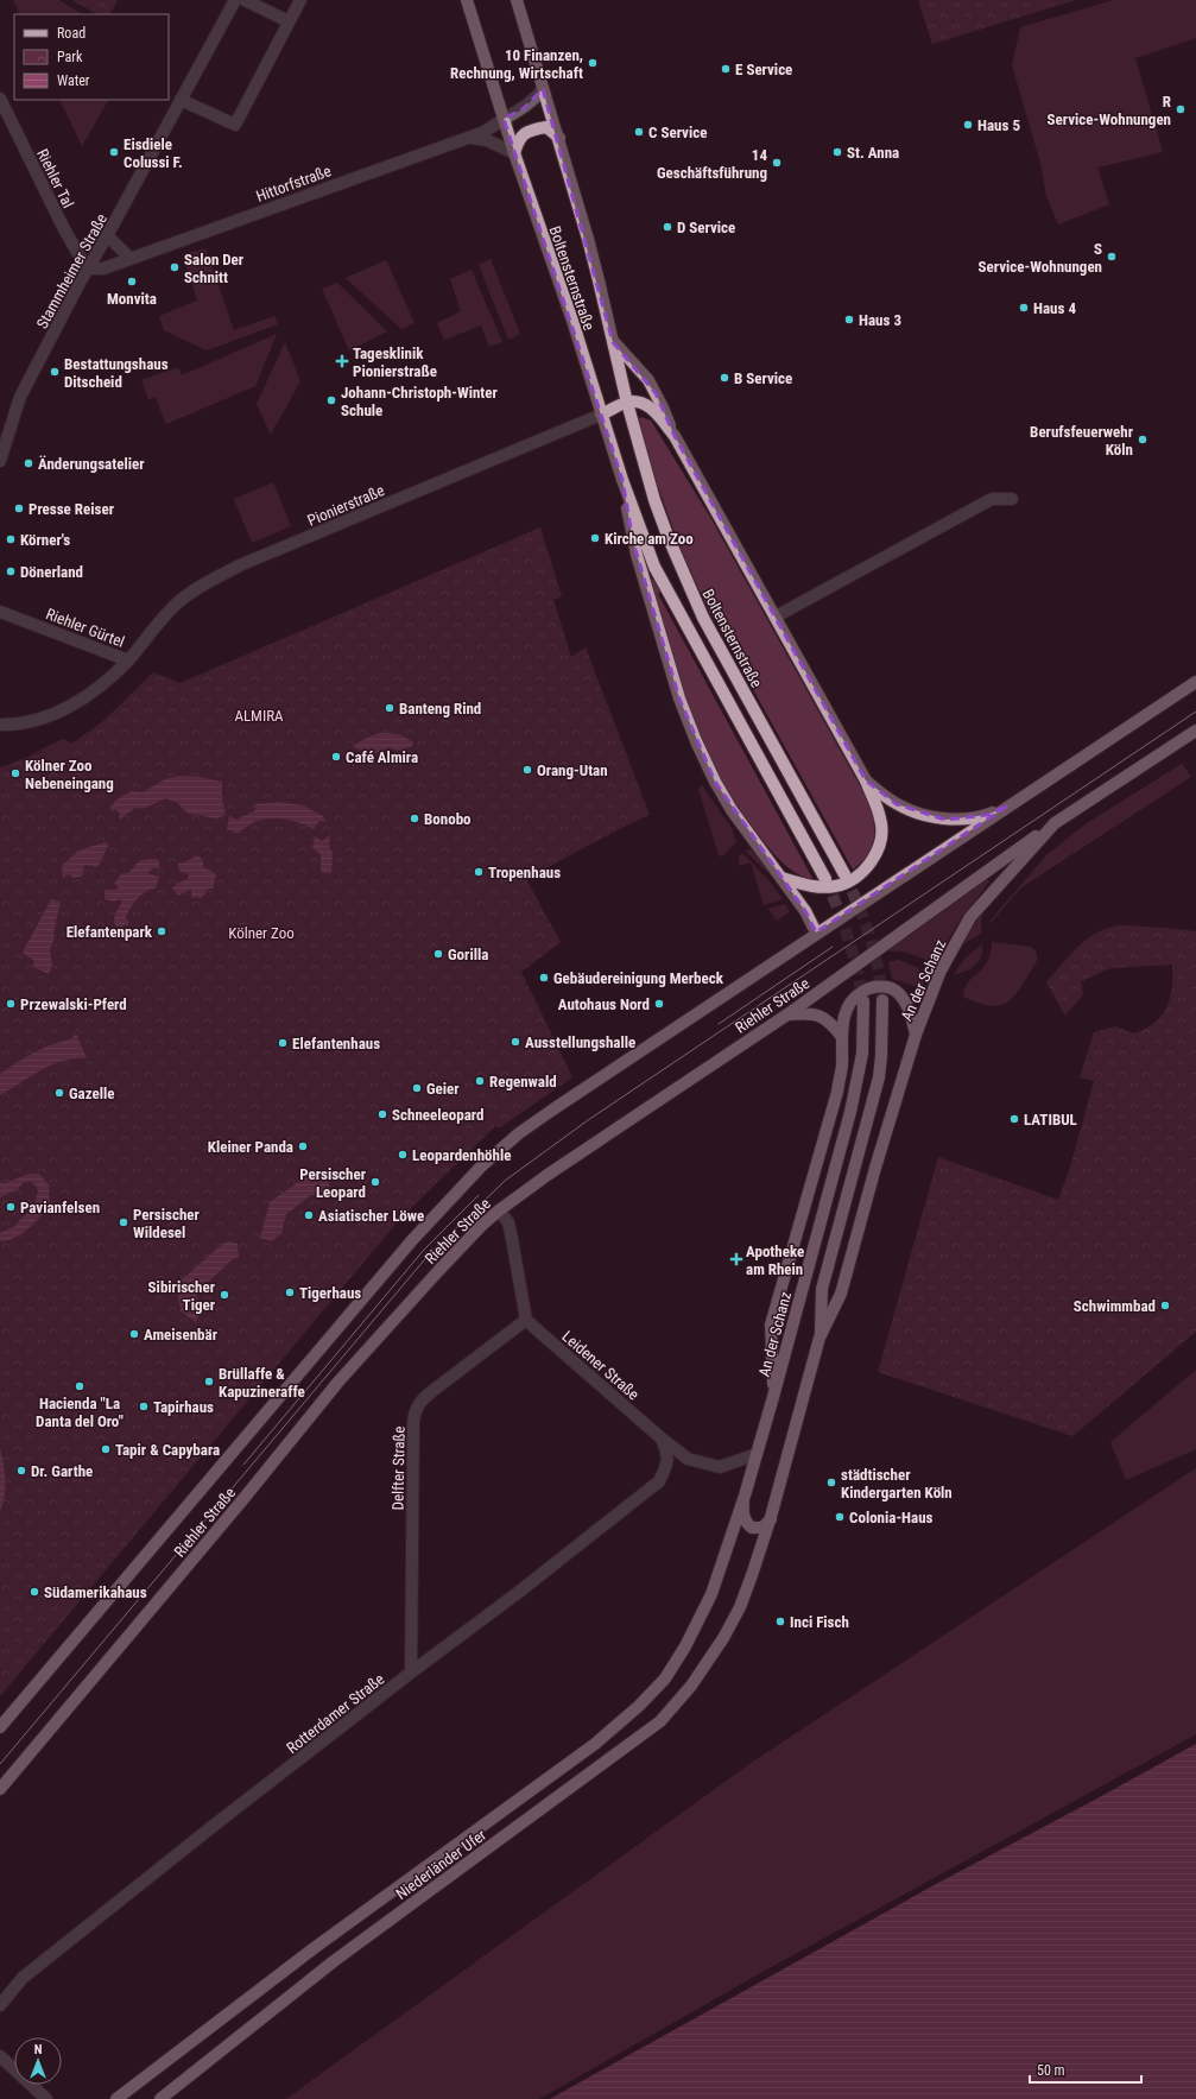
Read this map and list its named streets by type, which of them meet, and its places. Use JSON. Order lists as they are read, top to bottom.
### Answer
{
  "streets": {
    "main road": [
      "Boltensternstraße",
      "An der Schanz",
      "Riehler Straße",
      "Niederländer Ufer"
    ],
    "street": [
      "Riehler Tal",
      "Hittorfstraße",
      "Stammheimer Straße",
      "Pionierstraße",
      "Riehler Gürtel",
      "Leidener Straße",
      "Delfter Straße",
      "Rotterdamer Straße"
    ]
  },
  "crossings": [
    ["Riehler Tal", "Hittorfstraße"],
    ["Riehler Tal", "Stammheimer Straße"],
    ["Hittorfstraße", "Stammheimer Straße"],
    ["Hittorfstraße", "Boltensternstraße"],
    ["Boltensternstraße", "Pionierstraße"],
    ["Boltensternstraße", "Riehler Straße"],
    ["Pionierstraße", "Riehler Gürtel"],
    ["An der Schanz", "Riehler Straße"],
    ["An der Schanz", "Leidener Straße"],
    ["An der Schanz", "Niederländer Ufer"],
    ["Leidener Straße", "Delfter Straße"],
    ["Leidener Straße", "Rotterdamer Straße"],
    ["Delfter Straße", "Rotterdamer Straße"]
  ],
  "parks": ["ALMIRA", "Kölner Zoo"],
  "places": {
    "other": [
      "10 Finanzen, Rechnung, Wirtschaft",
      "E Service",
      "R Service-Wohnungen",
      "Haus 5",
      "C Service",
      "Eisdiele Colussi F.",
      "St. Anna",
      "14 Geschäftsführung",
      "D Service",
      "S Service-Wohnungen",
      "Salon Der Schnitt",
      "Monvita",
      "Haus 4",
      "Haus 3",
      "Bestattungshaus Ditscheid",
      "B Service",
      "Johann-Christoph-Winter Schule",
      "Berufsfeuerwehr Köln",
      "Änderungsatelier",
      "Presse Reiser",
      "Kirche am Zoo",
      "Körner's",
      "Dönerland",
      "Banteng Rind",
      "Café Almira",
      "Orang-Utan",
      "Kölner Zoo Nebeneingang",
      "Bonobo",
      "Tropenhaus",
      "Elefantenpark",
      "Gorilla",
      "Gebäudereinigung Merbeck",
      "Przewalski-Pferd",
      "Autohaus Nord",
      "Ausstellungshalle",
      "Elefantenhaus",
      "Regenwald",
      "Geier",
      "Gazelle",
      "Schneeleopard",
      "LATIBUL",
      "Kleiner Panda",
      "Leopardenhöhle",
      "Persischer Leopard",
      "Pavianfelsen",
      "Asiatischer Löwe",
      "Persischer Wildesel",
      "Tigerhaus",
      "Sibirischer Tiger",
      "Schwimmbad",
      "Ameisenbär",
      "Brüllaffe & Kapuzineraffe",
      "Hacienda \"La Danta del Oro\"",
      "Tapirhaus",
      "Tapir & Capybara",
      "Dr. Garthe",
      "städtischer Kindergarten Köln",
      "Colonia-Haus",
      "Südamerikahaus",
      "Inci Fisch"
    ],
    "health": ["Tagesklinik Pionierstraße", "Apotheke am Rhein"]
  },
  "legend": ["Road", "Park", "Water"],
  "scale_bar": "50 m",
  "north": "top"
}
